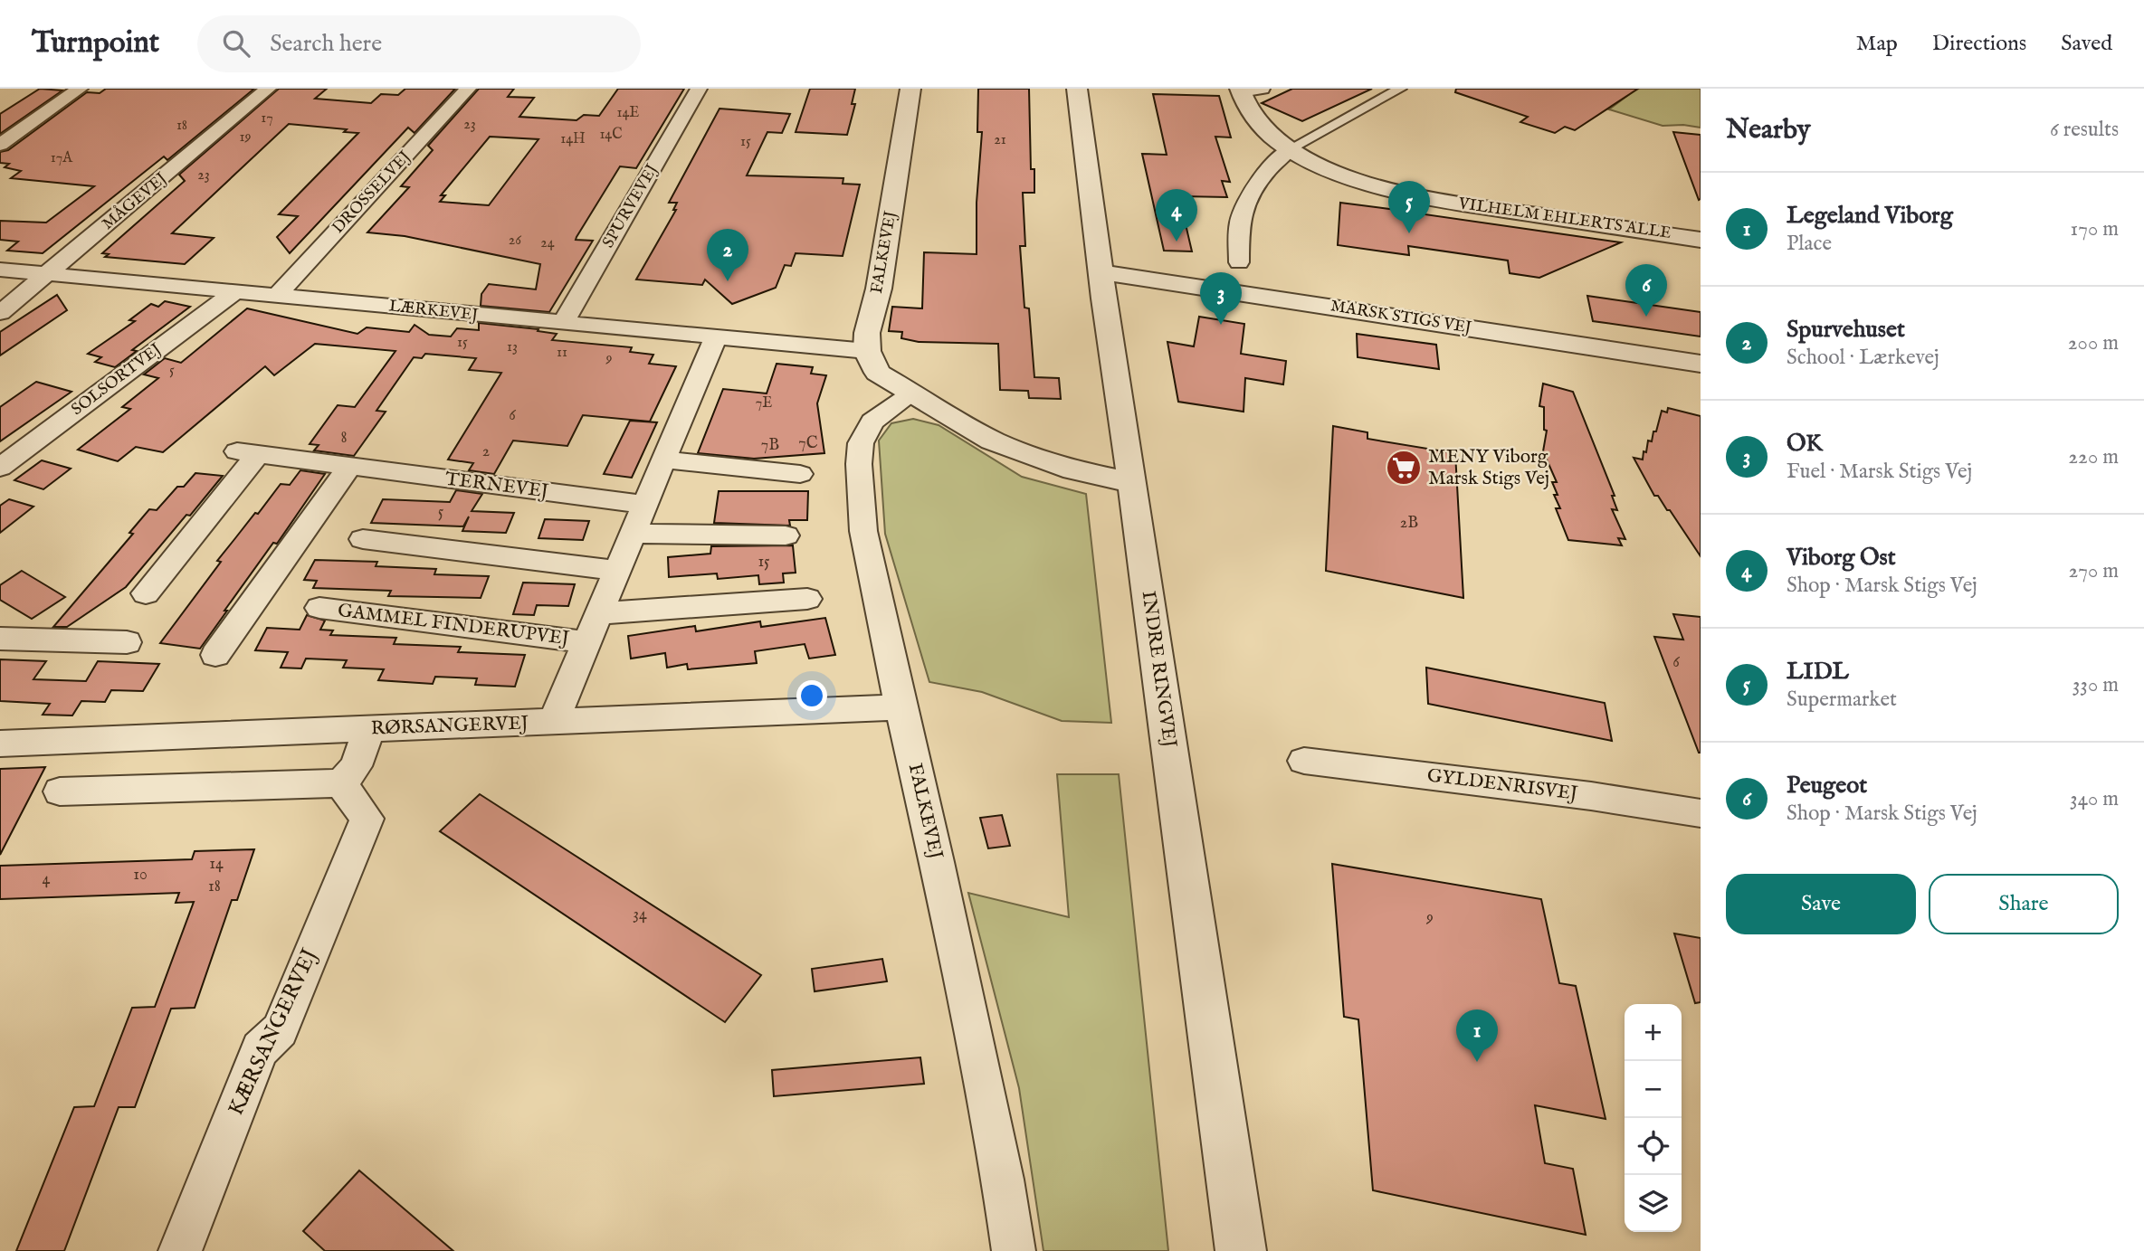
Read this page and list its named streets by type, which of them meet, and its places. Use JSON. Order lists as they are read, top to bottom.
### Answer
{
  "streets": {
    "street": [
      "DROSSELVEJ",
      "MÅGEVEJ",
      "SPURVEVEJ",
      "VILHELM EHLERTS ALLE",
      "FALKEVEJ",
      "LÆRKEVEJ",
      "MARSK STIGS VEJ",
      "SOLSORTVEJ",
      "TERNEVEJ",
      "GAMMEL FINDERUPVEJ",
      "INDRE RINGVEJ",
      "RØRSANGERVEJ",
      "GYLDENRISVEJ",
      "KÆRSANGERVEJ"
    ]
  },
  "crossings": [
    ["DROSSELVEJ", "LÆRKEVEJ"],
    ["MÅGEVEJ", "LÆRKEVEJ"],
    ["SPURVEVEJ", "LÆRKEVEJ"],
    ["FALKEVEJ", "LÆRKEVEJ"],
    ["FALKEVEJ", "RØRSANGERVEJ"],
    ["LÆRKEVEJ", "SOLSORTVEJ"],
    ["LÆRKEVEJ", "GAMMEL FINDERUPVEJ"],
    ["MARSK STIGS VEJ", "INDRE RINGVEJ"],
    ["TERNEVEJ", "GAMMEL FINDERUPVEJ"],
    ["GAMMEL FINDERUPVEJ", "RØRSANGERVEJ"]
  ],
  "places": {
    "supermarket": ["MENY Viborg Marsk Stigs Vej"]
  },
  "house_numbers": [
    "14E",
    "17",
    "23",
    "18",
    "14C",
    "19",
    "14H",
    "21",
    "15",
    "17A",
    "23",
    "26",
    "24",
    "15",
    "13",
    "11",
    "9",
    "5",
    "7E",
    "6",
    "8",
    "7C",
    "7B",
    "2",
    "5",
    "2B",
    "15",
    "6",
    "14",
    "10",
    "4",
    "18",
    "34",
    "9"
  ],
  "page": {
    "header": "Turnpoint",
    "search": "Search here",
    "nav": ["Map", "Directions", "Saved"],
    "heading": ["Nearby", "6 results"],
    "list": [
      {
        "mark": "1",
        "name": "Legeland Viborg",
        "note": "Place",
        "value": "170 m"
      },
      {
        "mark": "2",
        "name": "Spurvehuset",
        "note": "School · Lærkevej",
        "value": "200 m"
      },
      {
        "mark": "3",
        "name": "OK",
        "note": "Fuel · Marsk Stigs Vej",
        "value": "220 m"
      },
      {
        "mark": "4",
        "name": "Viborg Ost",
        "note": "Shop · Marsk Stigs Vej",
        "value": "270 m"
      },
      {
        "mark": "5",
        "name": "LIDL",
        "note": "Supermarket",
        "value": "330 m"
      },
      {
        "mark": "6",
        "name": "Peugeot",
        "note": "Shop · Marsk Stigs Vej",
        "value": "340 m"
      }
    ],
    "pins": [
      "5",
      "4",
      "2",
      "6",
      "3",
      "1"
    ],
    "buttons": ["Save", "Share"],
    "map_buttons": ["+", "−"]
  }
}
